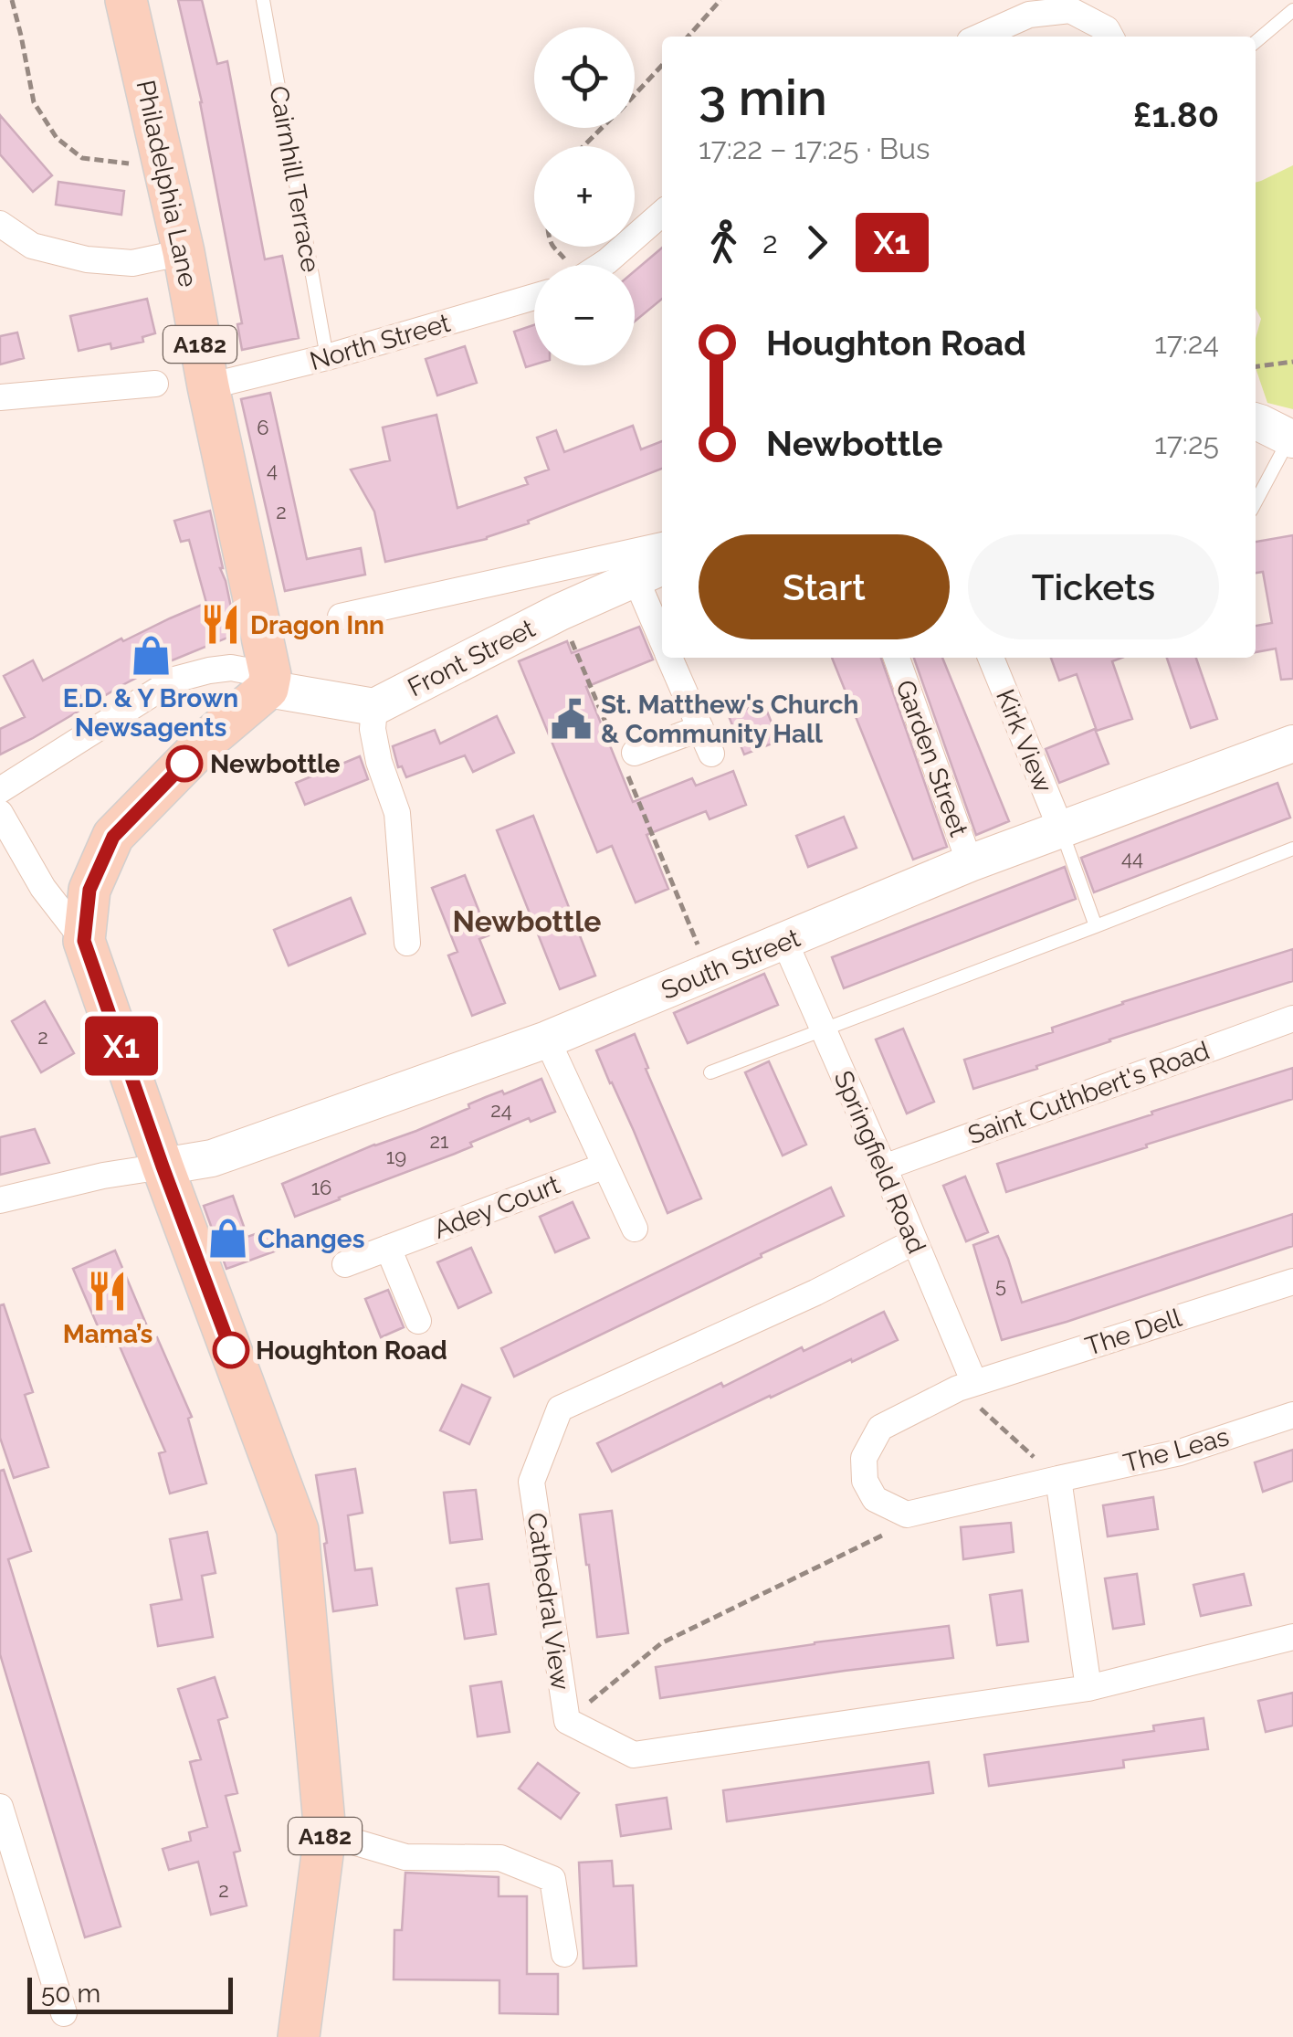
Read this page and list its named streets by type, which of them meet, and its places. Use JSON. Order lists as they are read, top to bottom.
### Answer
{
  "streets": {
    "main road": ["Philadelphia Lane", "A182"],
    "street": [
      "North Street",
      "Front Street",
      "Kirk View",
      "Garden Street",
      "South Street",
      "Saint Cuthbert's Road",
      "Springfield Road",
      "Adey Court",
      "The Dell",
      "The Leas",
      "Cathedral View"
    ],
    "lane": ["Cairnhill Terrace"]
  },
  "crossings": [
    ["Cairnhill Terrace", "North Street"],
    ["Philadelphia Lane", "North Street"],
    ["Philadelphia Lane", "A182"],
    ["A182", "South Street"],
    ["Kirk View", "South Street"],
    ["Garden Street", "South Street"],
    ["South Street", "Springfield Road"],
    ["Saint Cuthbert's Road", "Springfield Road"],
    ["Springfield Road", "The Dell"],
    ["Springfield Road", "Cathedral View"],
    ["The Dell", "The Leas"]
  ],
  "districts": ["Newbottle"],
  "places": {
    "restaurant": ["Dragon Inn", "Mama’s"],
    "shop": ["E.D. & Y Brown Newsagents", "Changes"],
    "public building": ["St. Matthew's Church & Community Hall"],
    "other": ["Newbottle", "Houghton Road"]
  },
  "lines": ["bus line X1"],
  "house_numbers": [
    "6",
    "4",
    "2",
    "44",
    "2",
    "24",
    "21",
    "19",
    "16",
    "5",
    "2"
  ],
  "scale_bar": "50 m",
  "page": {
    "on_map": "X1",
    "map_buttons": ["+", "−"],
    "heading": ["3 min", "17:22 – 17:25 · Bus", "£1.80"],
    "legs": ["2", "X1"],
    "list": [
      {
        "name": "Houghton Road",
        "value": "17:24"
      },
      {
        "name": "Newbottle",
        "value": "17:25"
      }
    ],
    "buttons": ["Start", "Tickets"],
    "scale": "50 m"
  }
}
